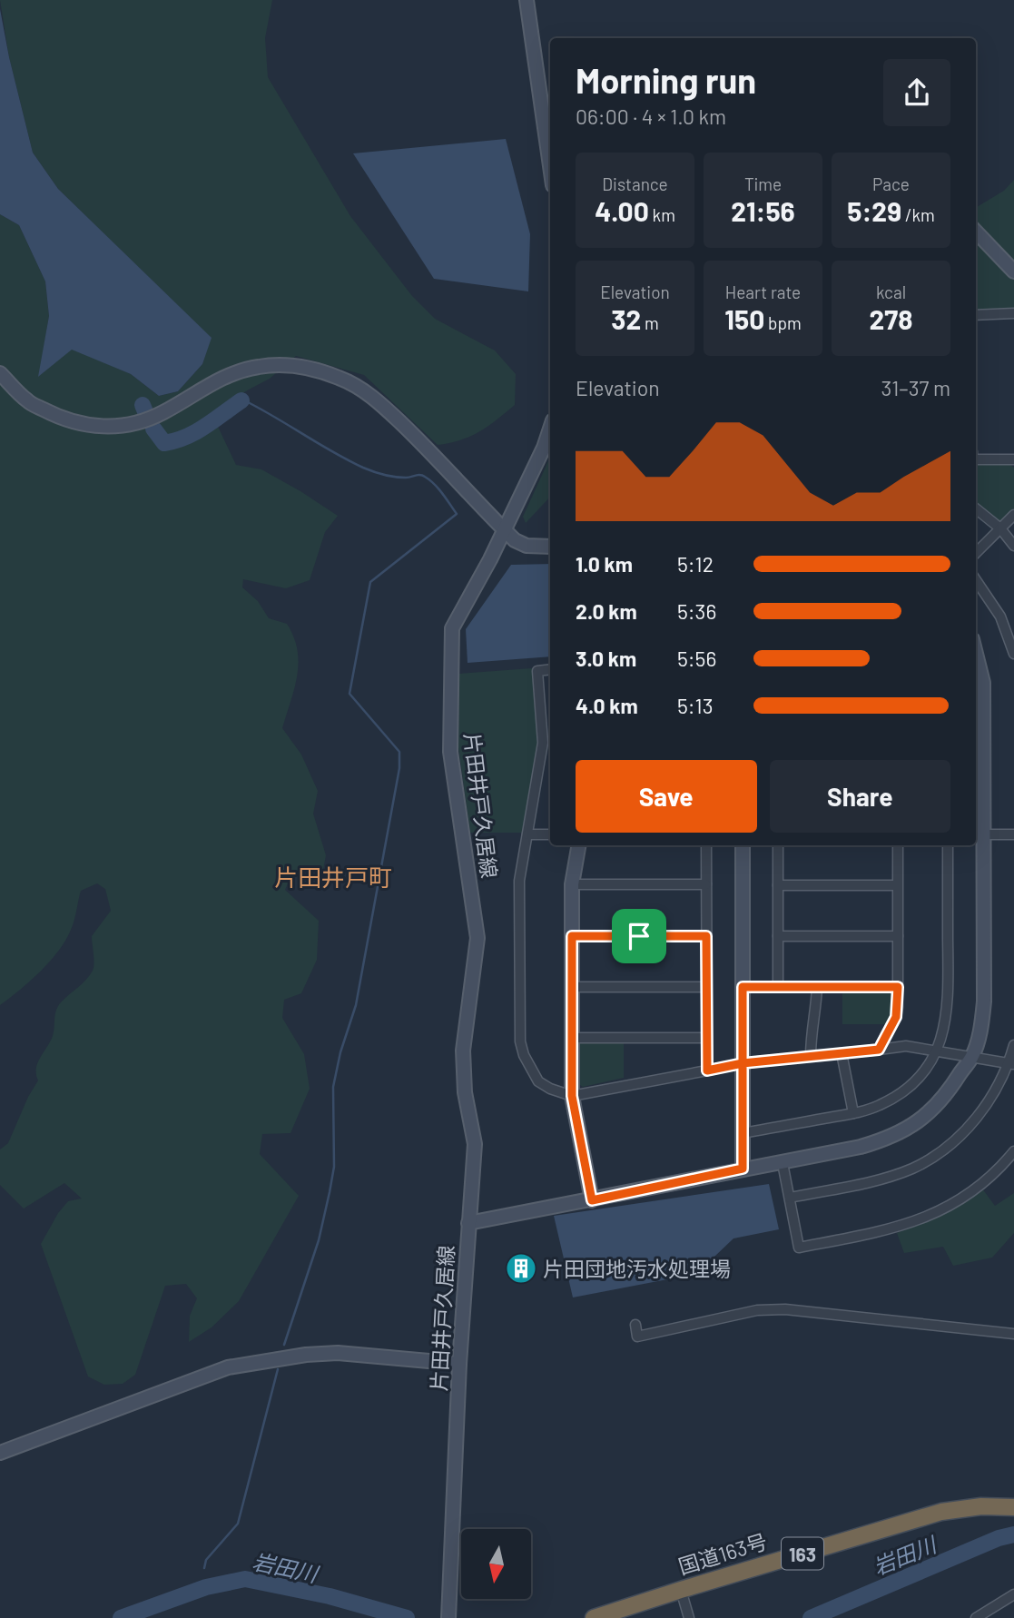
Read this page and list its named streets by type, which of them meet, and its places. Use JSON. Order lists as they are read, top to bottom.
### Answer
{
  "streets": {
    "highway": ["国道163号", "163"],
    "street": ["片田井戸久居線"]
  },
  "districts": ["片田井戸町"],
  "water": ["岩田川"],
  "places": {
    "building": ["片田団地汚水処理場"]
  },
  "north": "bottom",
  "page": {
    "heading": ["Morning run", "06:00 · 4 × 1.0 km"],
    "stats": [
      ["Distance", "4.00 km"],
      ["Time", "21:56"],
      ["Pace", "5:29 /km"],
      ["Elevation", "32 m"],
      ["Heart rate", "150 bpm"],
      ["kcal", "278"]
    ],
    "chart": ["Elevation", "31–37 m"],
    "list": [
      {
        "name": "1.0 km",
        "note": "5:12"
      },
      {
        "name": "2.0 km",
        "note": "5:36"
      },
      {
        "name": "3.0 km",
        "note": "5:56"
      },
      {
        "name": "4.0 km",
        "note": "5:13"
      }
    ],
    "buttons": ["Save", "Share"]
  }
}
